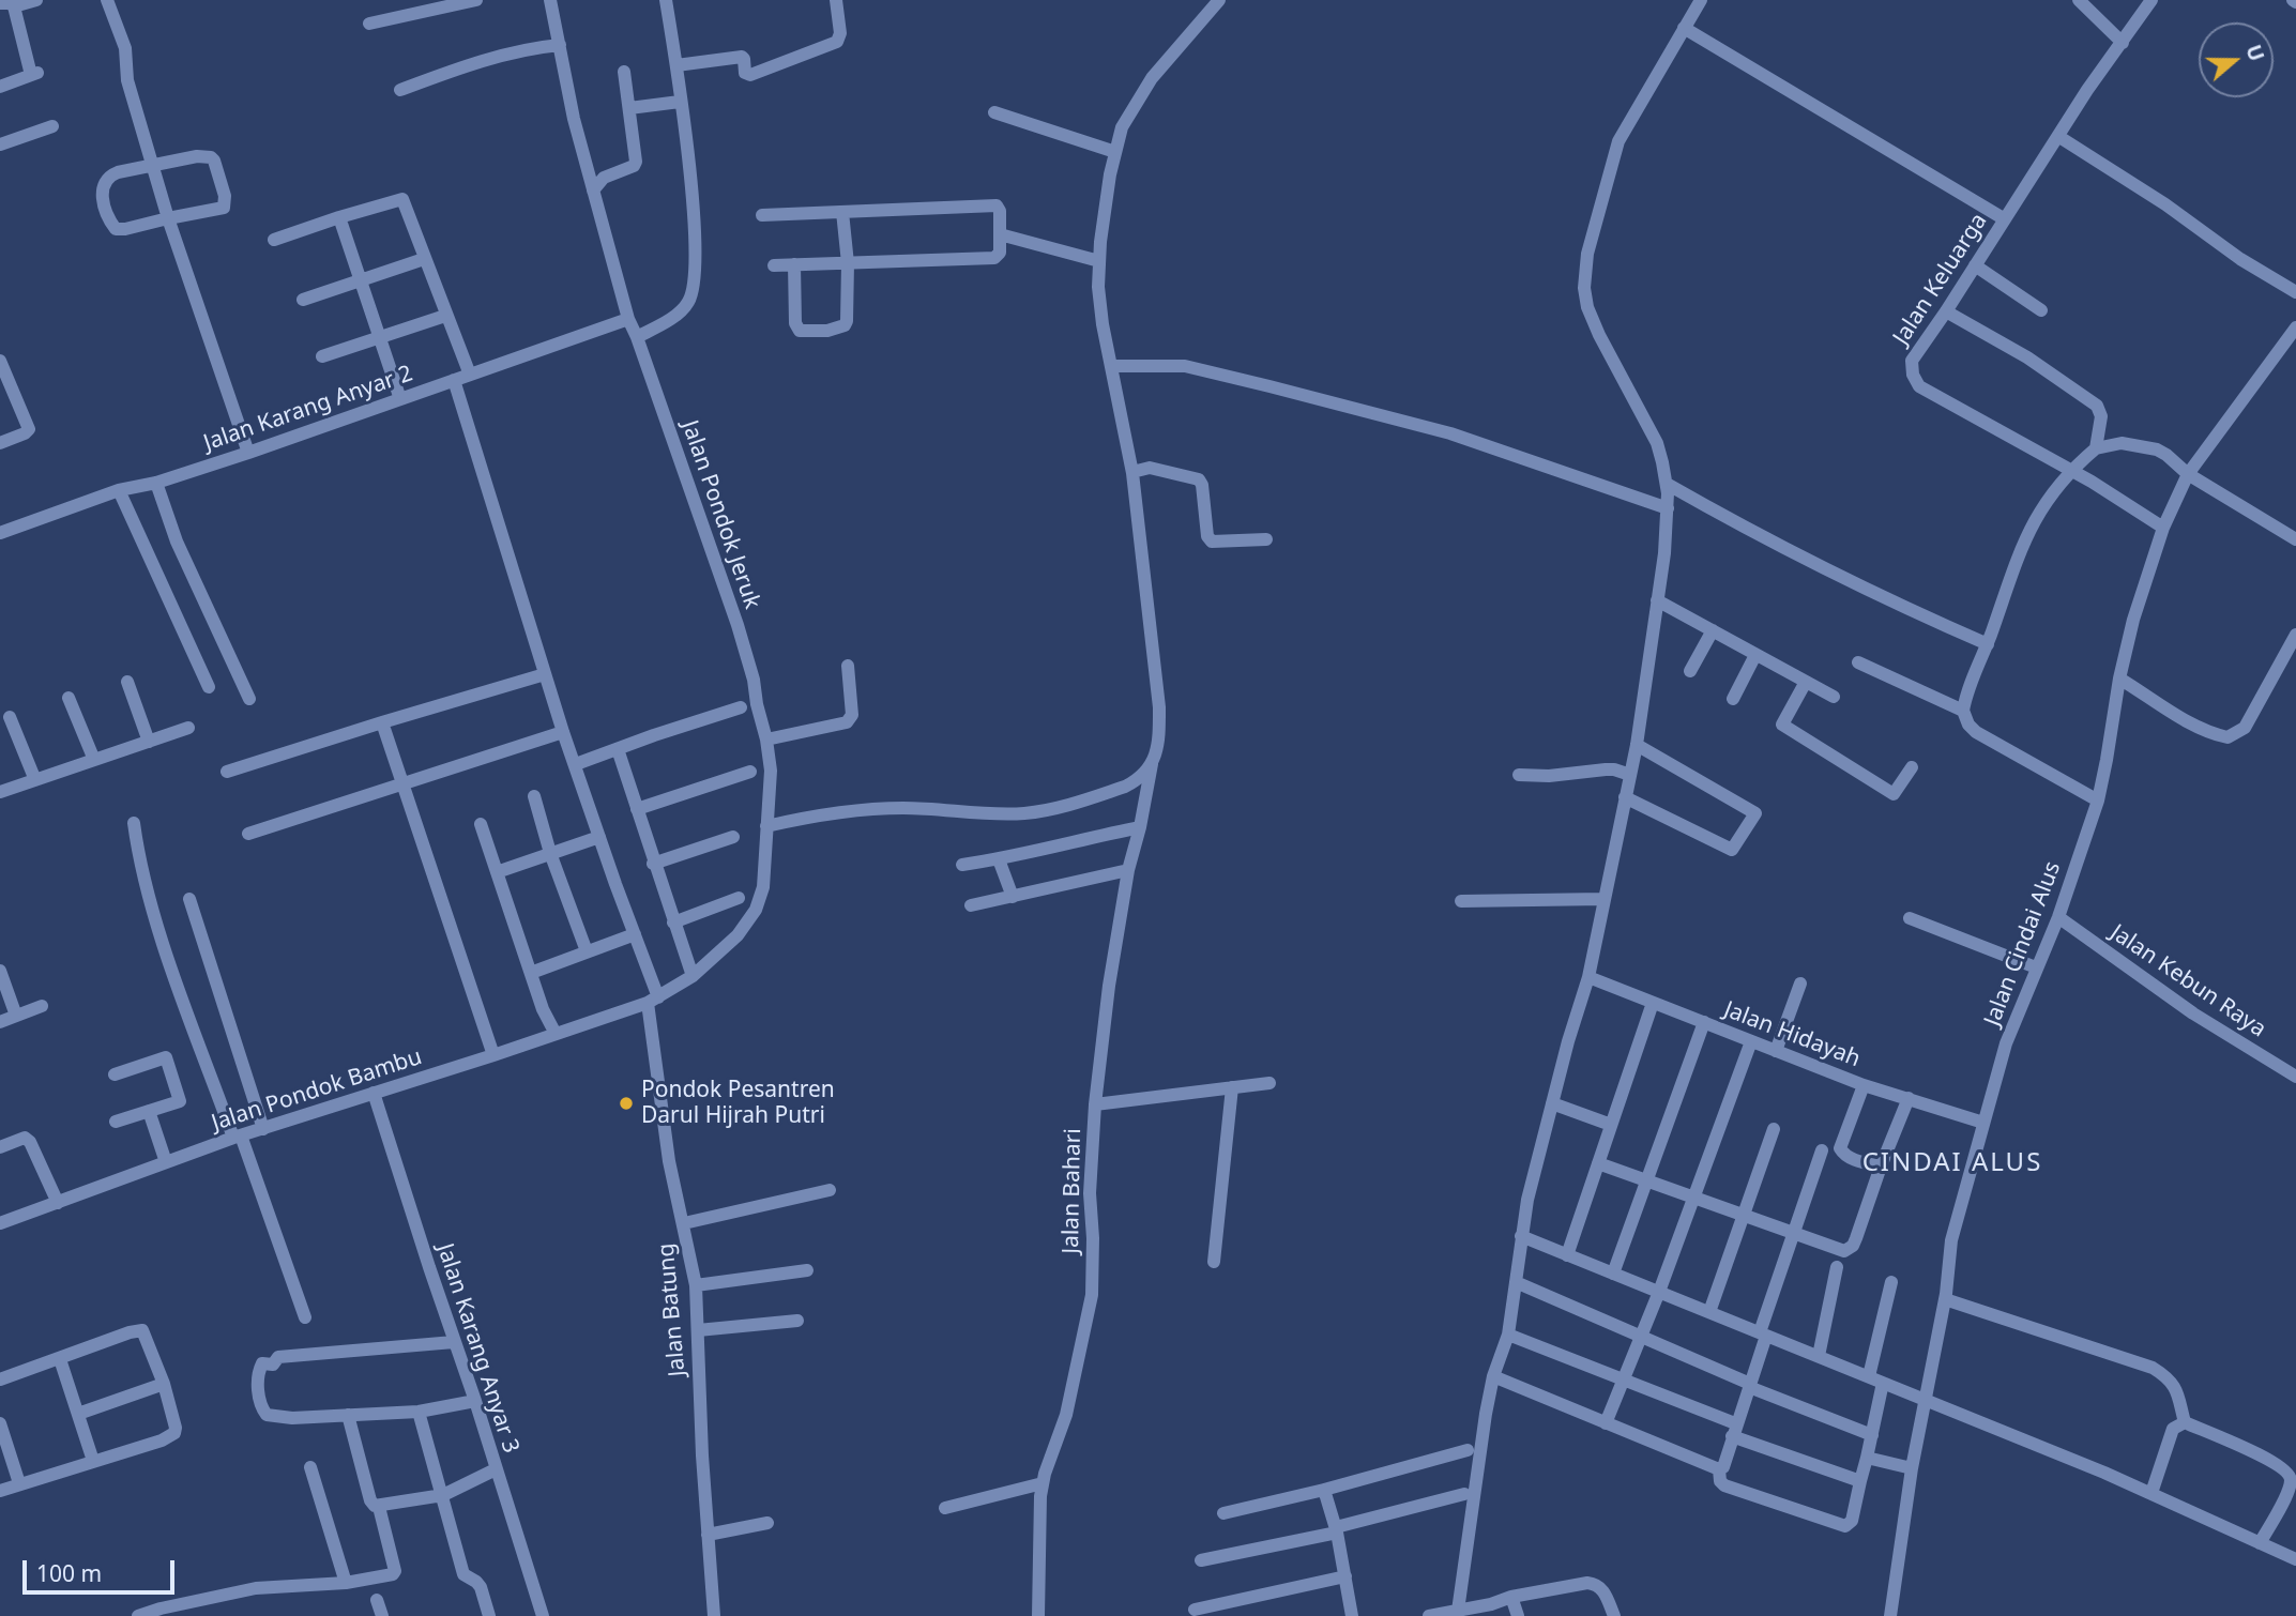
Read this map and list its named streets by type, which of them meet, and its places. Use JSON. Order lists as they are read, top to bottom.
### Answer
{
  "streets": {
    "street": [
      "Jalan Keluarga",
      "Jalan Karang Anyar 2",
      "Jalan Pondok Jeruk",
      "Jalan Cindai Alus",
      "Jalan Kebun Raya",
      "Jalan Hidayah",
      "Jalan Pondok Bambu",
      "Jalan Bahari",
      "Jalan Batung",
      "Jalan Karang Anyar 3"
    ]
  },
  "crossings": [
    ["Jalan Keluarga", "Jalan Cindai Alus"],
    ["Jalan Karang Anyar 2", "Jalan Pondok Jeruk"],
    ["Jalan Karang Anyar 2", "Jalan Batung"],
    ["Jalan Pondok Jeruk", "Jalan Pondok Bambu"],
    ["Jalan Pondok Jeruk", "Jalan Batung"],
    ["Jalan Cindai Alus", "Jalan Kebun Raya"],
    ["Jalan Cindai Alus", "Jalan Hidayah"],
    ["Jalan Pondok Bambu", "Jalan Batung"],
    ["Jalan Pondok Bambu", "Jalan Karang Anyar 3"]
  ],
  "districts": ["CINDAI ALUS"],
  "places": ["Pondok Pesantren Darul Hijrah Putri"],
  "scale_bar": "100 m",
  "north": "right"
}
